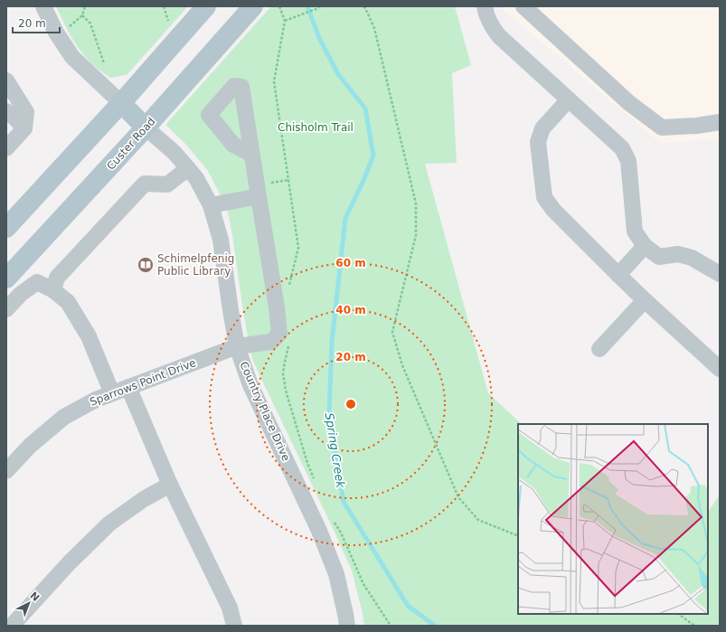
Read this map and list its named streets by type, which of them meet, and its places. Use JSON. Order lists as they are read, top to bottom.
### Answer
{
  "streets": {
    "main road": ["Custer Road"],
    "street": ["Sparrows Point Drive", "Country Place Drive"]
  },
  "crossings": [
    ["Custer Road", "Country Place Drive"],
    ["Sparrows Point Drive", "Country Place Drive"]
  ],
  "water": ["Spring Creek"],
  "parks": ["Chisholm Trail"],
  "places": {
    "library": ["Schimelpfenig Public Library"]
  },
  "scale_bar": "20 m",
  "north": "top right",
  "rings": ["60 m", "40 m", "20 m"]
}
